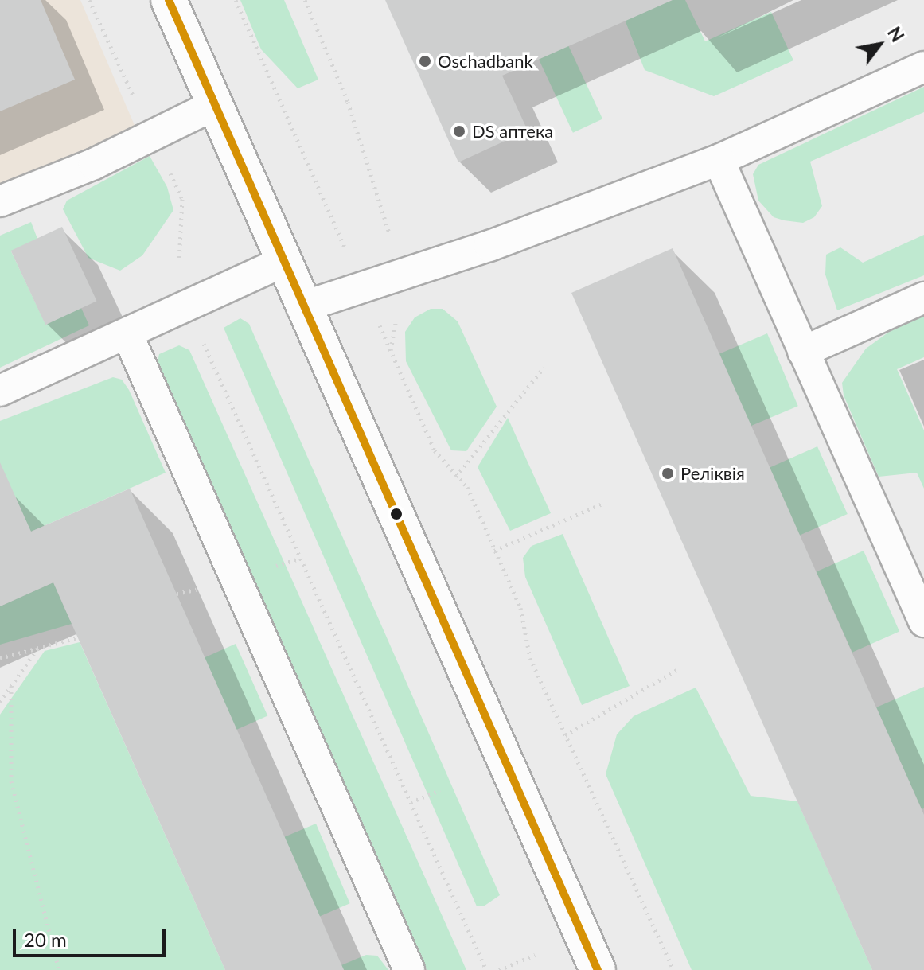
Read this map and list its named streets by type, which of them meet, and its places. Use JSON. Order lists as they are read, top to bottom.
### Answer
{
  "places": ["Oschadbank", "DS аптека", "Реліквія"],
  "scale_bar": "20 m",
  "north": "top right"
}
